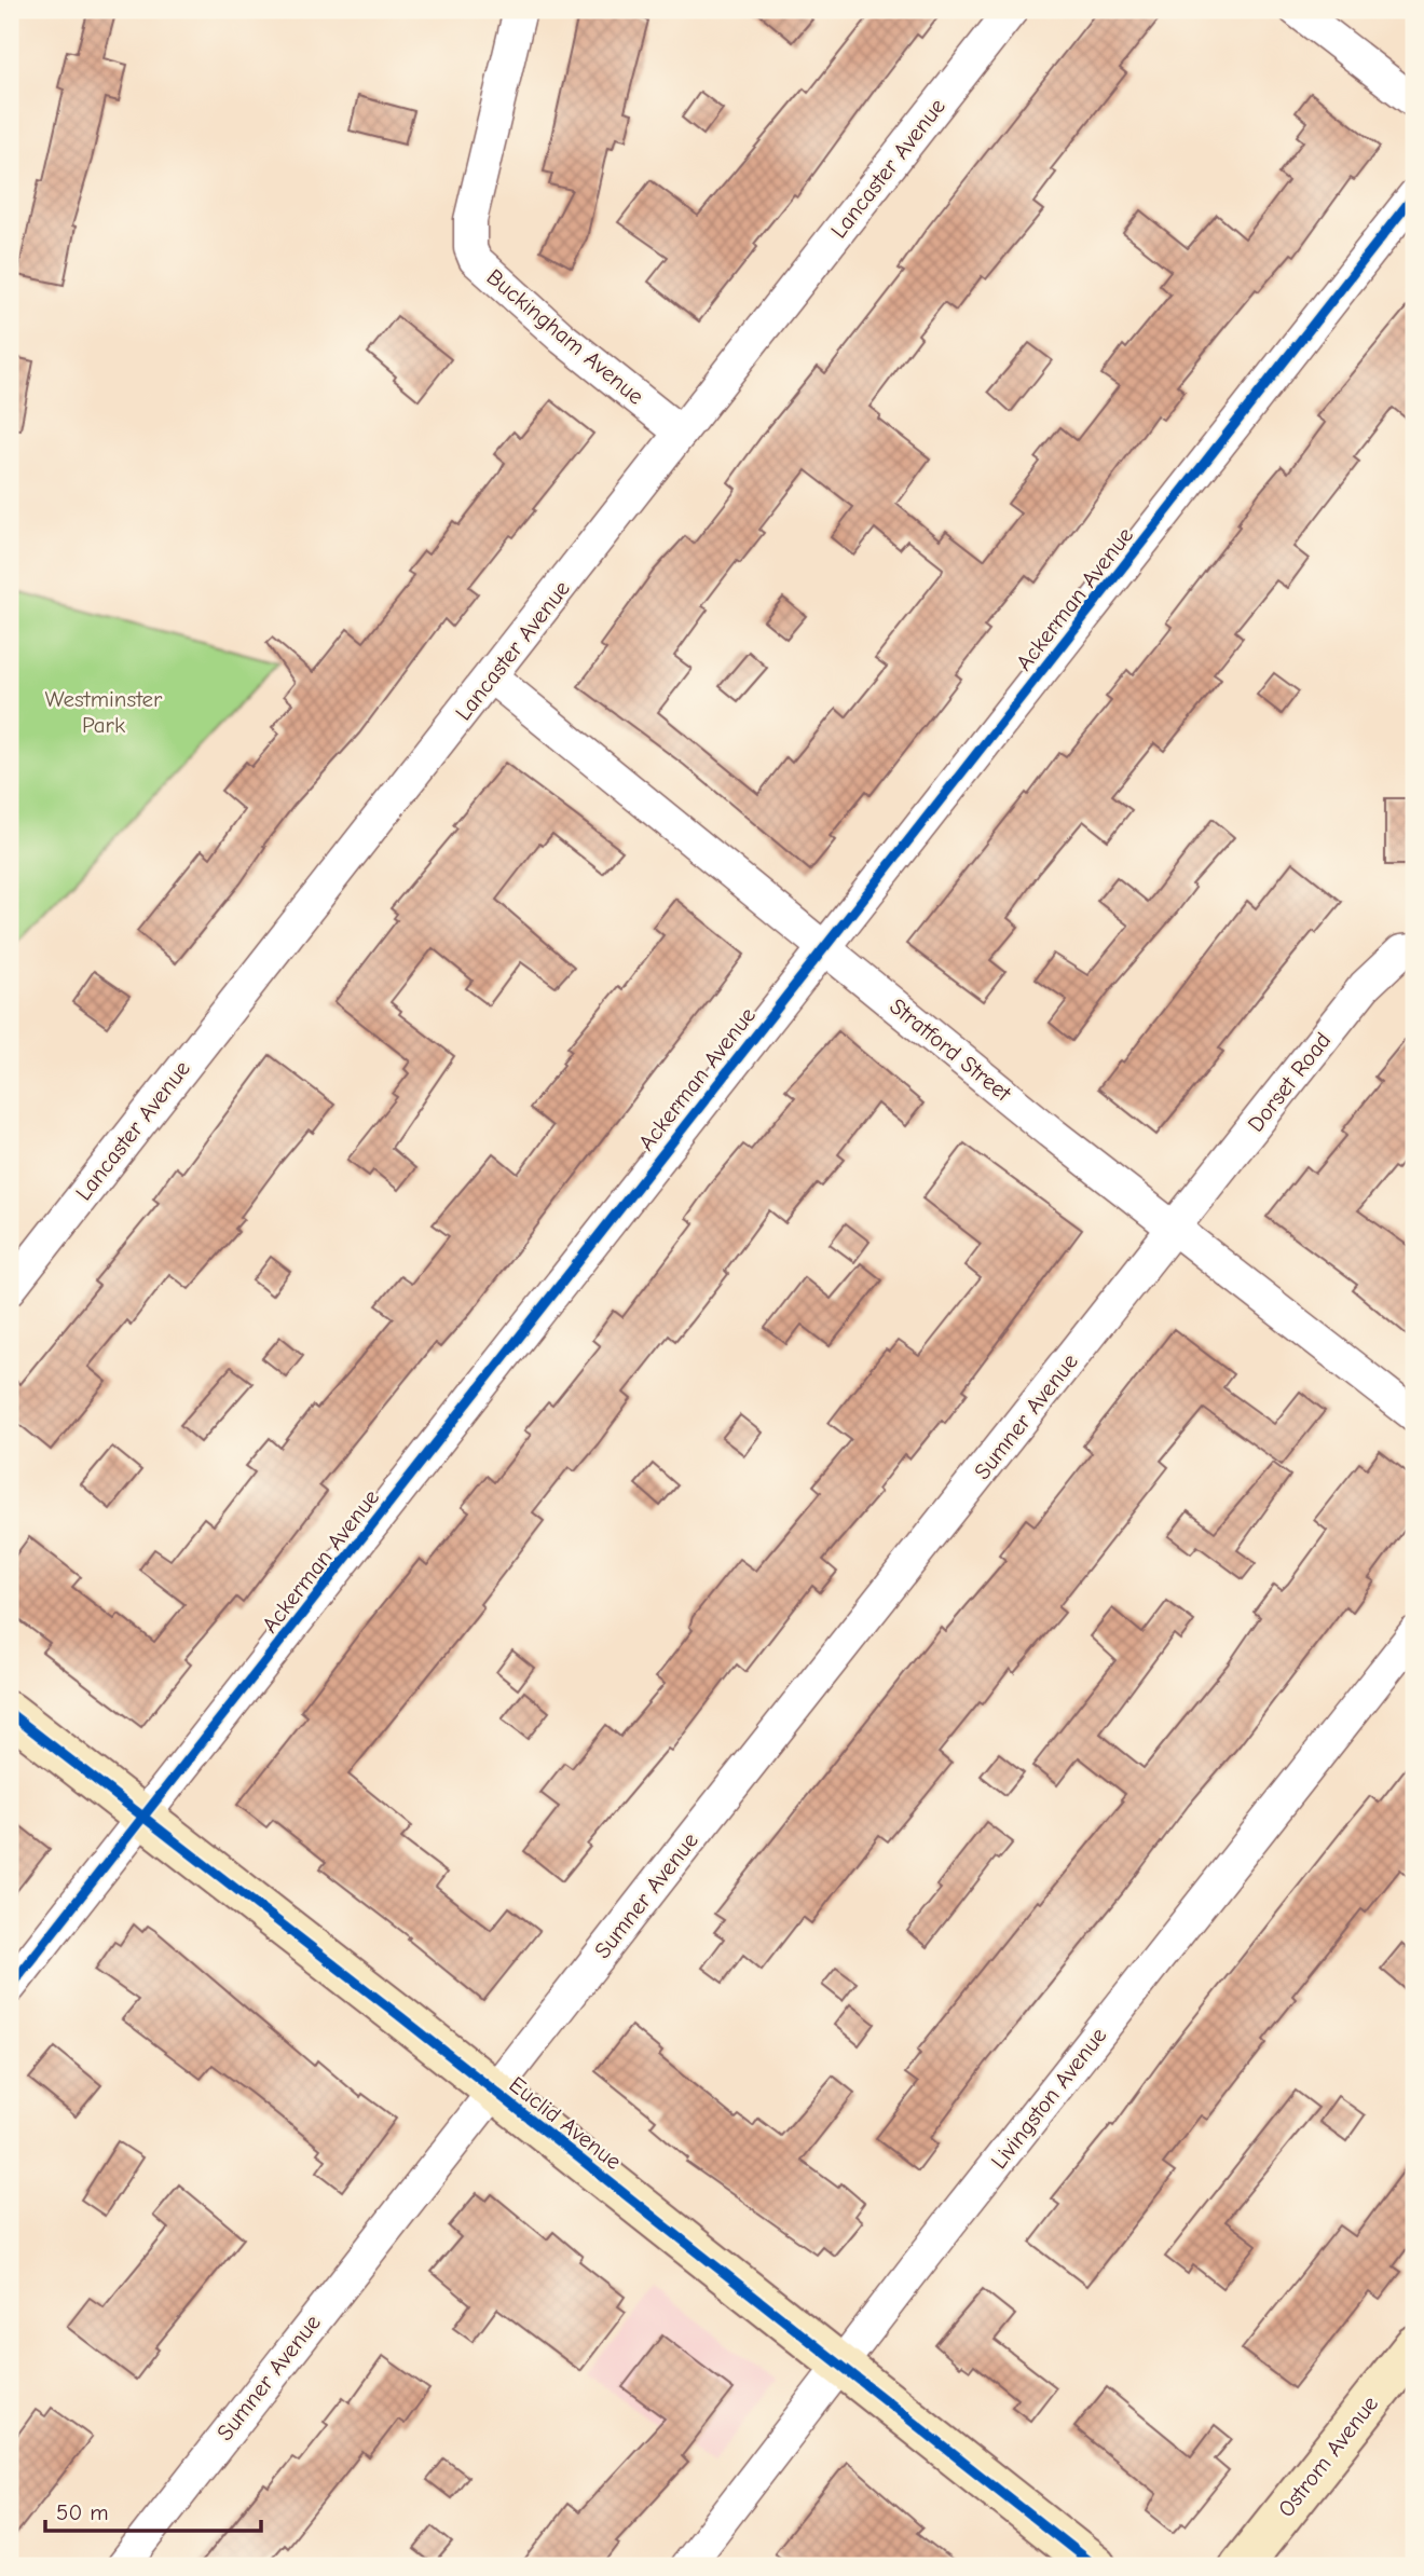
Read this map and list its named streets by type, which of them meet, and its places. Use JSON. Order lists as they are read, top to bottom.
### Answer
{
  "streets": {
    "street": [
      "Lancaster Avenue",
      "Buckingham Avenue",
      "Ackerman Avenue",
      "Stratford Street",
      "Dorset Road",
      "Sumner Avenue",
      "Livingston Avenue",
      "Euclid Avenue",
      "Ostrom Avenue"
    ]
  },
  "crossings": [
    ["Lancaster Avenue", "Buckingham Avenue"],
    ["Lancaster Avenue", "Stratford Street"],
    ["Ackerman Avenue", "Stratford Street"],
    ["Ackerman Avenue", "Euclid Avenue"],
    ["Stratford Street", "Dorset Road"],
    ["Stratford Street", "Sumner Avenue"],
    ["Dorset Road", "Sumner Avenue"],
    ["Sumner Avenue", "Euclid Avenue"],
    ["Livingston Avenue", "Euclid Avenue"]
  ],
  "parks": ["Westminster Park"],
  "scale_bar": "50 m"
}
